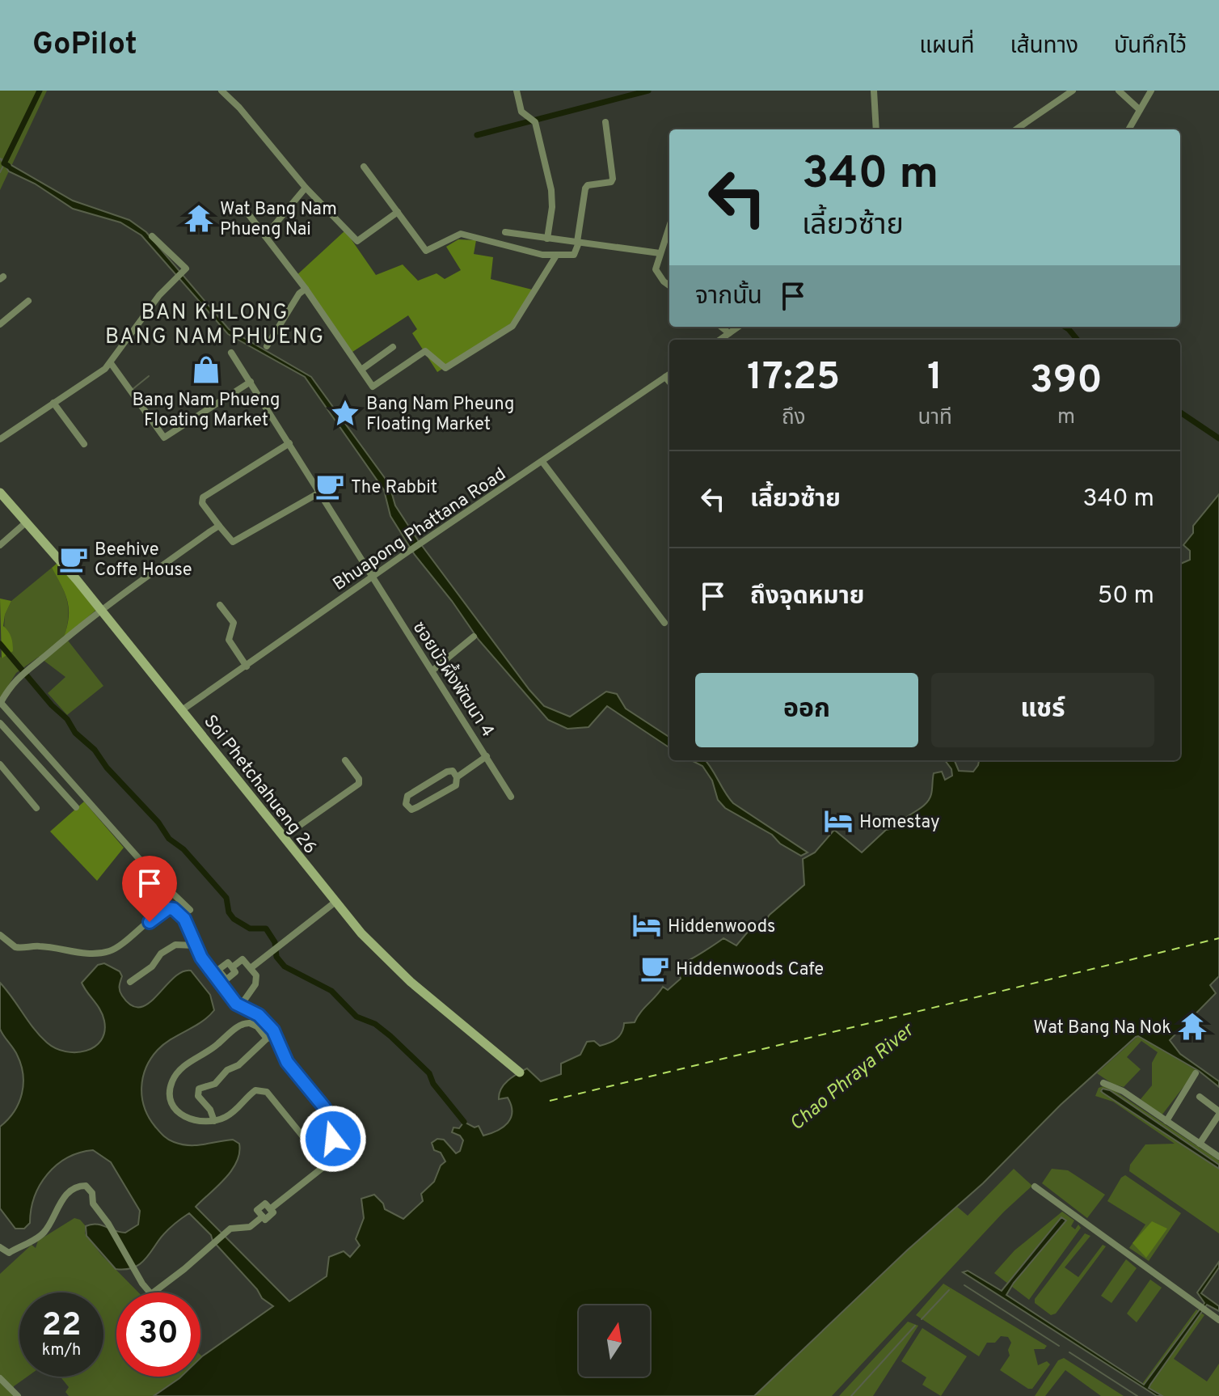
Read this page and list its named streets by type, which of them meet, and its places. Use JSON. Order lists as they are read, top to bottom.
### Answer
{
  "streets": {
    "street": ["Bhuapong Phattana Road", "ซอยบัวผึ้งพัฒนา 4", "Soi Phetchahueng 26"]
  },
  "crossings": [
    ["Bhuapong Phattana Road", "ซอยบัวผึ้งพัฒนา 4"],
    ["Bhuapong Phattana Road", "Soi Phetchahueng 26"]
  ],
  "districts": ["BAN KHLONG BANG NAM PHUENG"],
  "water": ["Chao Phraya River"],
  "places": {
    "temple": ["Wat Bang Nam Phueng Nai", "Wat Bang Na Nok"],
    "shop": ["Bang Nam Phueng Floating Market"],
    "place": ["Bang Nam Pheung Floating Market"],
    "cafe": ["The Rabbit", "Beehive Coffe House", "Hiddenwoods Cafe"],
    "hotel": ["Homestay", "Hiddenwoods"]
  },
  "north": "top",
  "page": {
    "header": "GoPilot",
    "nav": ["แผนที่", "เส้นทาง", "บันทึกไว้"],
    "turn": ["340 m", "เลี้ยวซ้าย"],
    "then": "จากนั้น",
    "eta": [
      "17:25",
      "ถึง",
      "1",
      "นาที",
      "390",
      "m"
    ],
    "list": [
      {
        "name": "เลี้ยวซ้าย",
        "value": "340 m"
      },
      {
        "name": "ถึงจุดหมาย",
        "value": "50 m"
      }
    ],
    "buttons": ["ออก", "แชร์"],
    "speed": "22 km/h",
    "limit": "30"
  }
}
